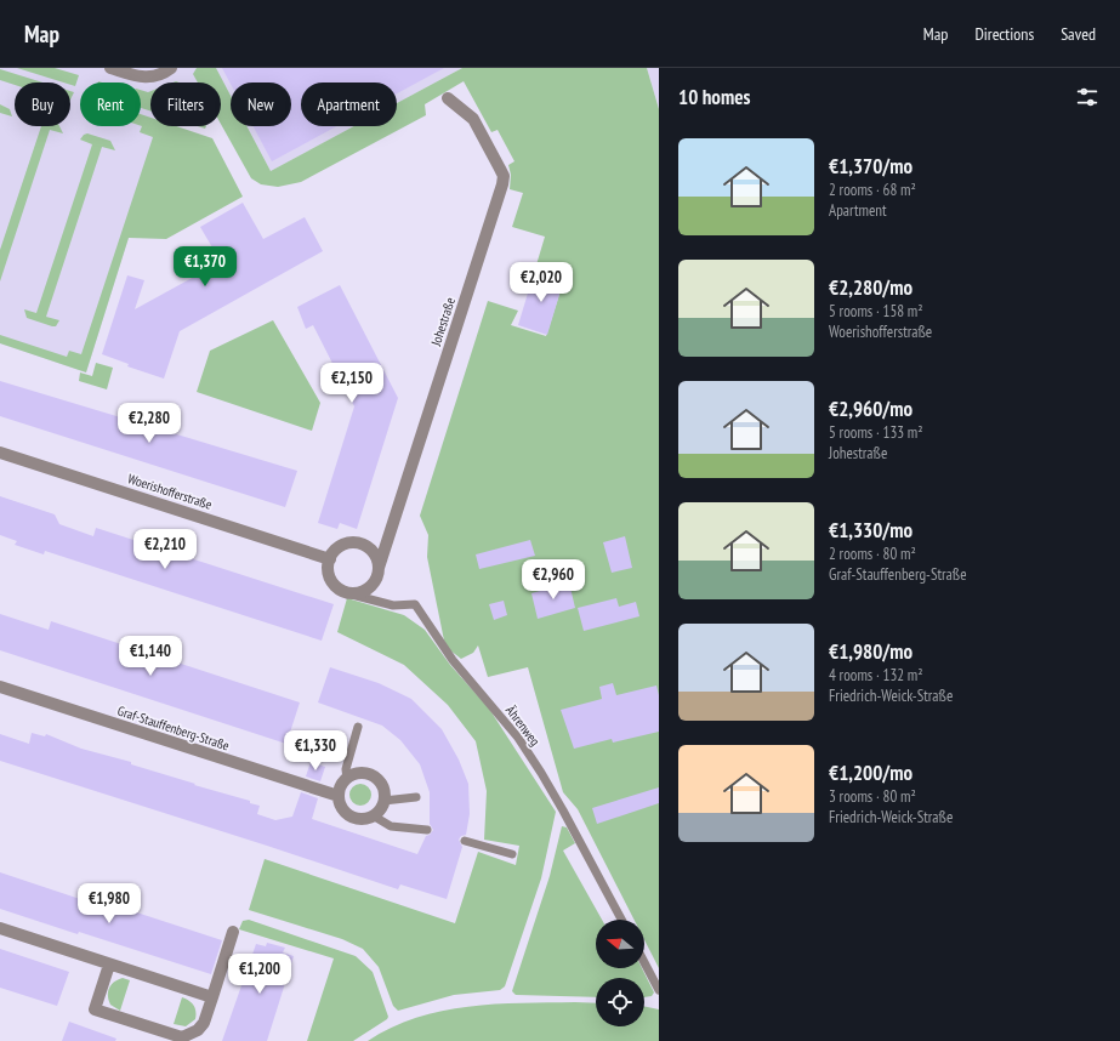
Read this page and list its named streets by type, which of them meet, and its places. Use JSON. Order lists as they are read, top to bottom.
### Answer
{
  "streets": {
    "street": ["Johestraße", "Woerishofferstraße", "Graf-Stauffenberg-Straße"],
    "lane": ["Ährenweg"]
  },
  "crossings": [
    ["Johestraße", "Woerishofferstraße"],
    ["Johestraße", "Ährenweg"],
    ["Woerishofferstraße", "Ährenweg"]
  ],
  "north": "left",
  "page": {
    "header": "Map",
    "nav": ["Map", "Directions", "Saved"],
    "heading": "10 homes",
    "chip": [
      "Buy",
      "Rent",
      "Filters",
      "New",
      "Apartment"
    ],
    "list": [
      {
        "name": "€1,370/mo",
        "note": "2 rooms · 68 m² · Apartment"
      },
      {
        "name": "€2,280/mo",
        "note": "5 rooms · 158 m² · Woerishofferstraße"
      },
      {
        "name": "€2,960/mo",
        "note": "5 rooms · 133 m² · Johestraße"
      },
      {
        "name": "€1,330/mo",
        "note": "2 rooms · 80 m² · Graf-Stauffenberg-Straße"
      },
      {
        "name": "€1,980/mo",
        "note": "4 rooms · 132 m² · Friedrich-Weick-Straße"
      },
      {
        "name": "€1,200/mo",
        "note": "3 rooms · 80 m² · Friedrich-Weick-Straße"
      }
    ],
    "price": [
      "€1,370",
      "€2,020",
      "€2,150",
      "€2,280",
      "€2,210",
      "€2,960",
      "€1,140",
      "€1,330",
      "€1,980",
      "€1,200"
    ]
  }
}
